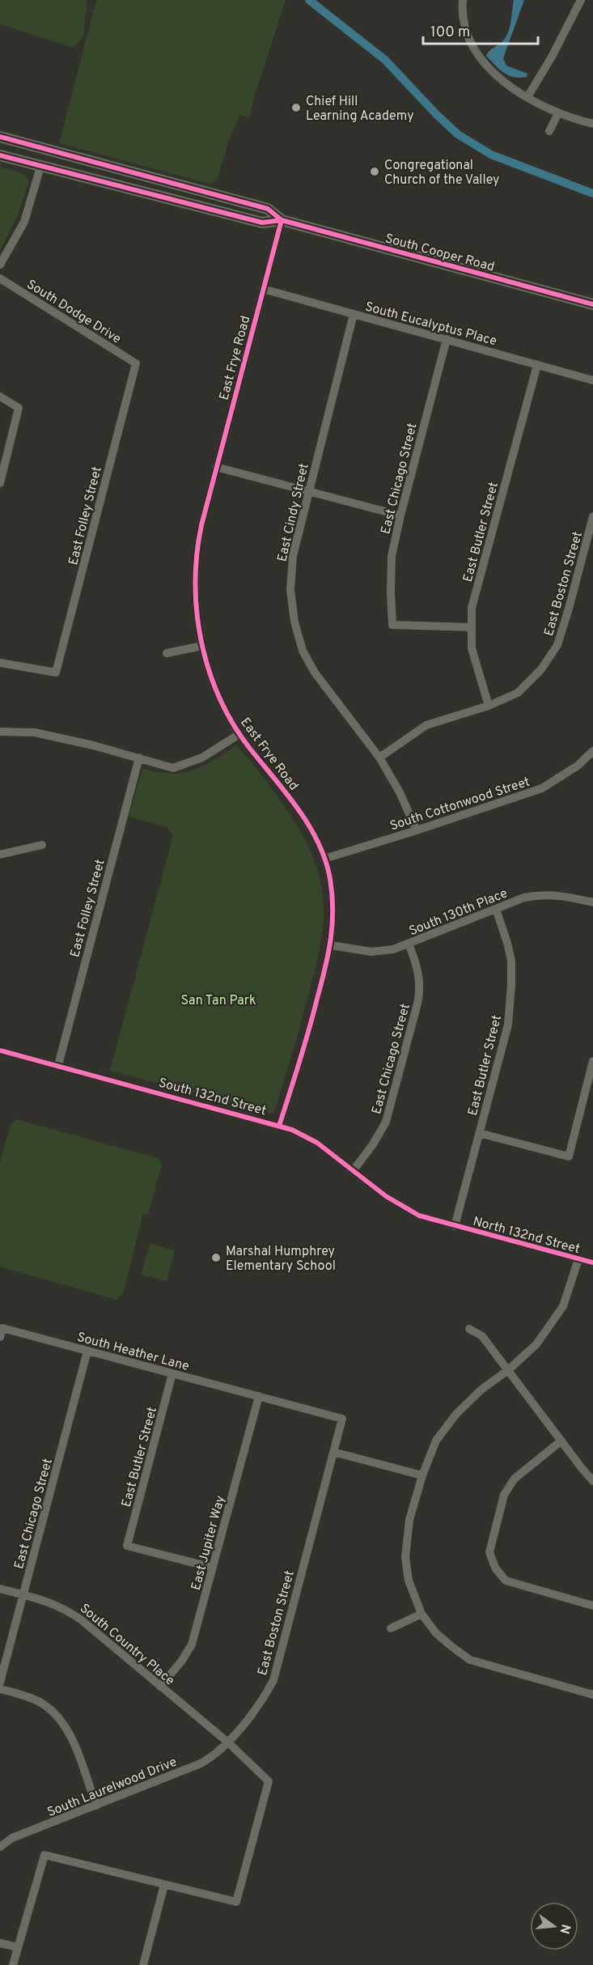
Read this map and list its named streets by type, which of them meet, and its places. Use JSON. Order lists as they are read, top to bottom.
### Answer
{
  "streets": {
    "main road": ["South Cooper Road"],
    "street": [
      "South Dodge Drive",
      "South Eucalyptus Place",
      "East Frye Road",
      "East Chicago Street",
      "East Cindy Street",
      "East Folley Street",
      "East Butler Street",
      "East Boston Street",
      "South Cottonwood Street",
      "South 130th Place",
      "South 132nd Street",
      "North 132nd Street",
      "South Heather Lane",
      "East Jupiter Way",
      "South Country Place",
      "South Laurelwood Drive"
    ]
  },
  "crossings": [
    ["South Cooper Road", "East Frye Road"],
    ["South Dodge Drive", "East Folley Street"],
    ["South Eucalyptus Place", "East Frye Road"],
    ["South Eucalyptus Place", "East Chicago Street"],
    ["South Eucalyptus Place", "East Cindy Street"],
    ["South Eucalyptus Place", "East Butler Street"],
    ["East Frye Road", "South Cottonwood Street"],
    ["East Frye Road", "South 130th Place"],
    ["East Frye Road", "South 132nd Street"],
    ["East Chicago Street", "East Butler Street"],
    ["East Chicago Street", "South 130th Place"],
    ["East Chicago Street", "South 132nd Street"],
    ["East Chicago Street", "South Heather Lane"],
    ["East Chicago Street", "South Country Place"],
    ["East Cindy Street", "East Boston Street"],
    ["East Cindy Street", "South Cottonwood Street"],
    ["East Folley Street", "South 132nd Street"],
    ["East Butler Street", "East Boston Street"],
    ["East Butler Street", "South 130th Place"],
    ["East Butler Street", "South 132nd Street"],
    ["East Butler Street", "North 132nd Street"],
    ["East Butler Street", "South Heather Lane"],
    ["East Butler Street", "East Jupiter Way"],
    ["East Boston Street", "South Heather Lane"],
    ["East Boston Street", "East Jupiter Way"],
    ["East Boston Street", "South Country Place"],
    ["East Boston Street", "South Laurelwood Drive"],
    ["South 132nd Street", "North 132nd Street"],
    ["South Heather Lane", "East Jupiter Way"],
    ["East Jupiter Way", "South Country Place"],
    ["South Country Place", "South Laurelwood Drive"]
  ],
  "parks": ["San Tan Park"],
  "places": ["Chief Hill Learning Academy", "Congregational Church of the Valley", "Marshal Humphrey Elementary School"],
  "scale_bar": "100 m",
  "north": "right"
}
